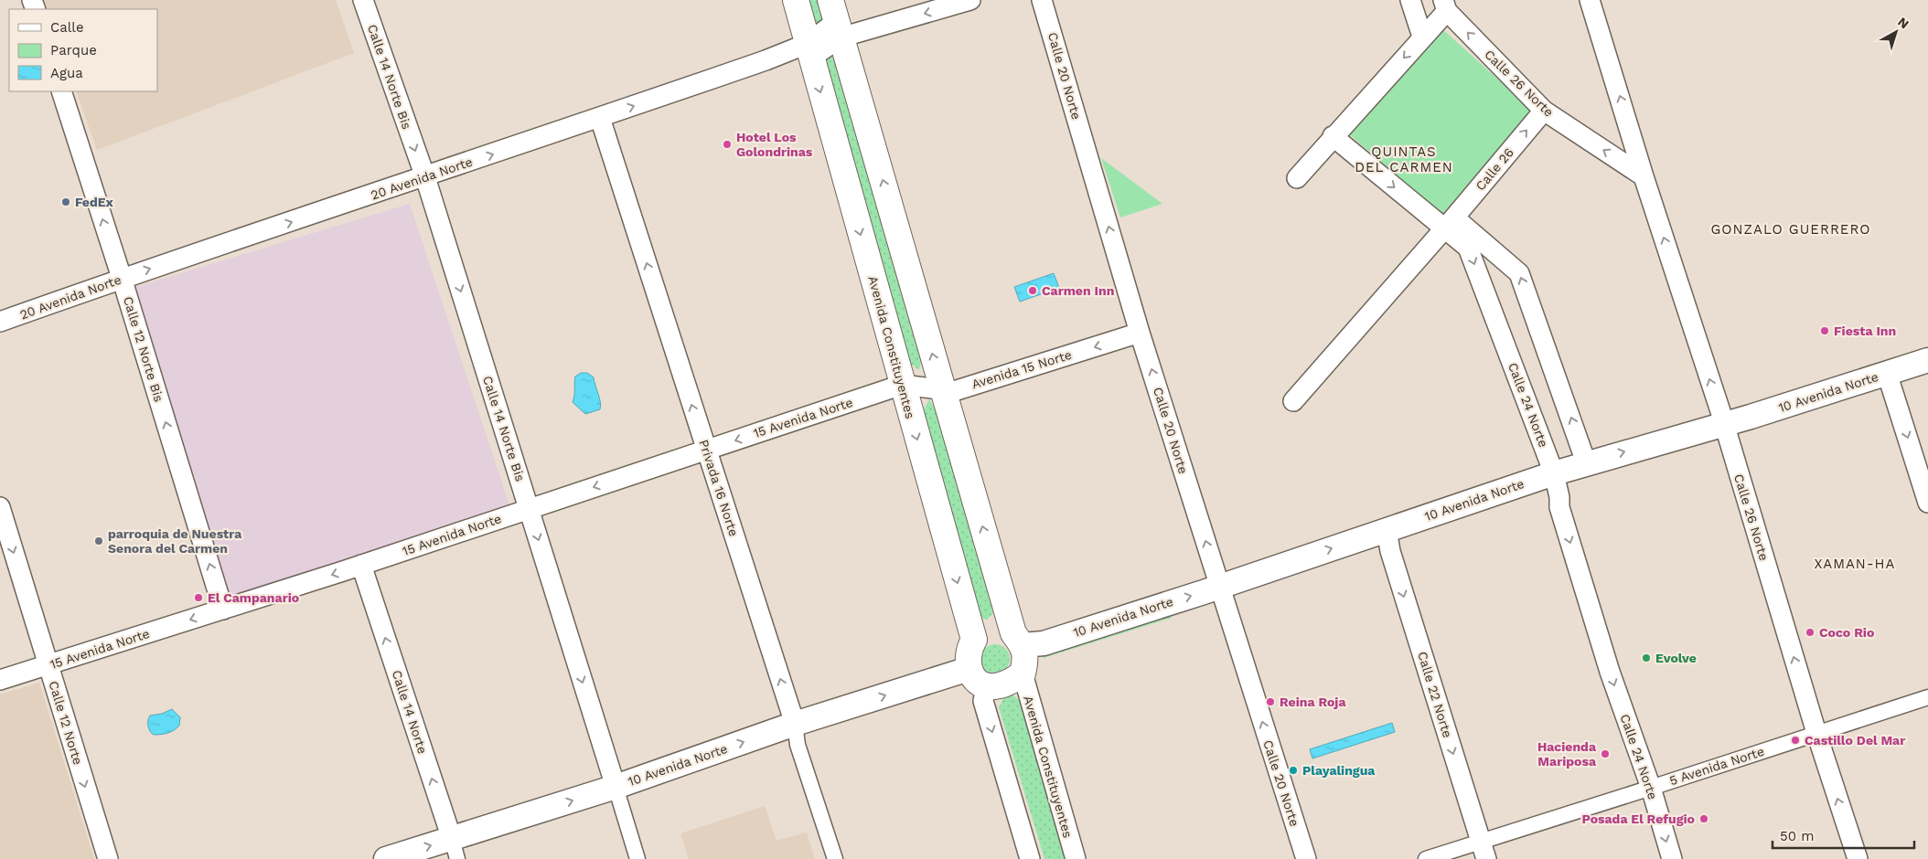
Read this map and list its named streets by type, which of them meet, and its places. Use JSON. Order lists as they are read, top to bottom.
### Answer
{
  "streets": {
    "main road": ["Avenida Constituyentes"],
    "street": [
      "Calle 20 Norte",
      "Calle 14 Norte Bis",
      "Calle 26 Norte",
      "Calle 26",
      "20 Avenida Norte",
      "Calle 12 Norte Bis",
      "Avenida 15 Norte",
      "10 Avenida Norte",
      "Calle 24 Norte",
      "15 Avenida Norte",
      "Privada 16 Norte",
      "Calle 22 Norte",
      "Calle 14 Norte",
      "Calle 12 Norte",
      "5 Avenida Norte"
    ]
  },
  "crossings": [
    ["Calle 20 Norte", "Avenida 15 Norte"],
    ["Calle 20 Norte", "10 Avenida Norte"],
    ["Calle 14 Norte Bis", "20 Avenida Norte"],
    ["Calle 14 Norte Bis", "10 Avenida Norte"],
    ["Calle 14 Norte Bis", "15 Avenida Norte"],
    ["Calle 26 Norte", "Calle 26"],
    ["Calle 26 Norte", "10 Avenida Norte"],
    ["Calle 26 Norte", "5 Avenida Norte"],
    ["Calle 26", "Calle 24 Norte"],
    ["20 Avenida Norte", "Avenida Constituyentes"],
    ["20 Avenida Norte", "Calle 12 Norte Bis"],
    ["20 Avenida Norte", "Privada 16 Norte"],
    ["Avenida Constituyentes", "Avenida 15 Norte"],
    ["Avenida Constituyentes", "10 Avenida Norte"],
    ["Avenida Constituyentes", "15 Avenida Norte"],
    ["Calle 12 Norte Bis", "15 Avenida Norte"],
    ["Avenida 15 Norte", "15 Avenida Norte"],
    ["10 Avenida Norte", "Calle 24 Norte"],
    ["10 Avenida Norte", "Privada 16 Norte"],
    ["10 Avenida Norte", "Calle 22 Norte"],
    ["10 Avenida Norte", "Calle 14 Norte"],
    ["Calle 24 Norte", "5 Avenida Norte"],
    ["15 Avenida Norte", "Privada 16 Norte"],
    ["15 Avenida Norte", "Calle 14 Norte"],
    ["15 Avenida Norte", "Calle 12 Norte"],
    ["Calle 22 Norte", "5 Avenida Norte"]
  ],
  "one_way": [
    "Calle 20 Norte",
    "Calle 14 Norte Bis",
    "Calle 26 Norte",
    "Calle 12 Norte Bis",
    "Avenida 15 Norte",
    "10 Avenida Norte",
    "15 Avenida Norte",
    "Privada 16 Norte",
    "Calle 22 Norte",
    "Calle 14 Norte",
    "Calle 12 Norte"
  ],
  "districts": ["QUINTAS DEL CARMEN", "GONZALO GUERRERO", "XAMAN-HA"],
  "places": [
    "Hotel Los Golondrinas",
    "FedEx",
    "Carmen Inn",
    "Fiesta Inn",
    "parroquia de Nuestra Senora del Carmen",
    "El Campanario",
    "Coco Rio",
    "Evolve",
    "Reina Roja",
    "Castillo Del Mar",
    "Hacienda Mariposa",
    "Playalingua",
    "Posada El Refugio"
  ],
  "legend": ["Calle", "Parque", "Agua"],
  "scale_bar": "50 m",
  "north": "top right"
}
